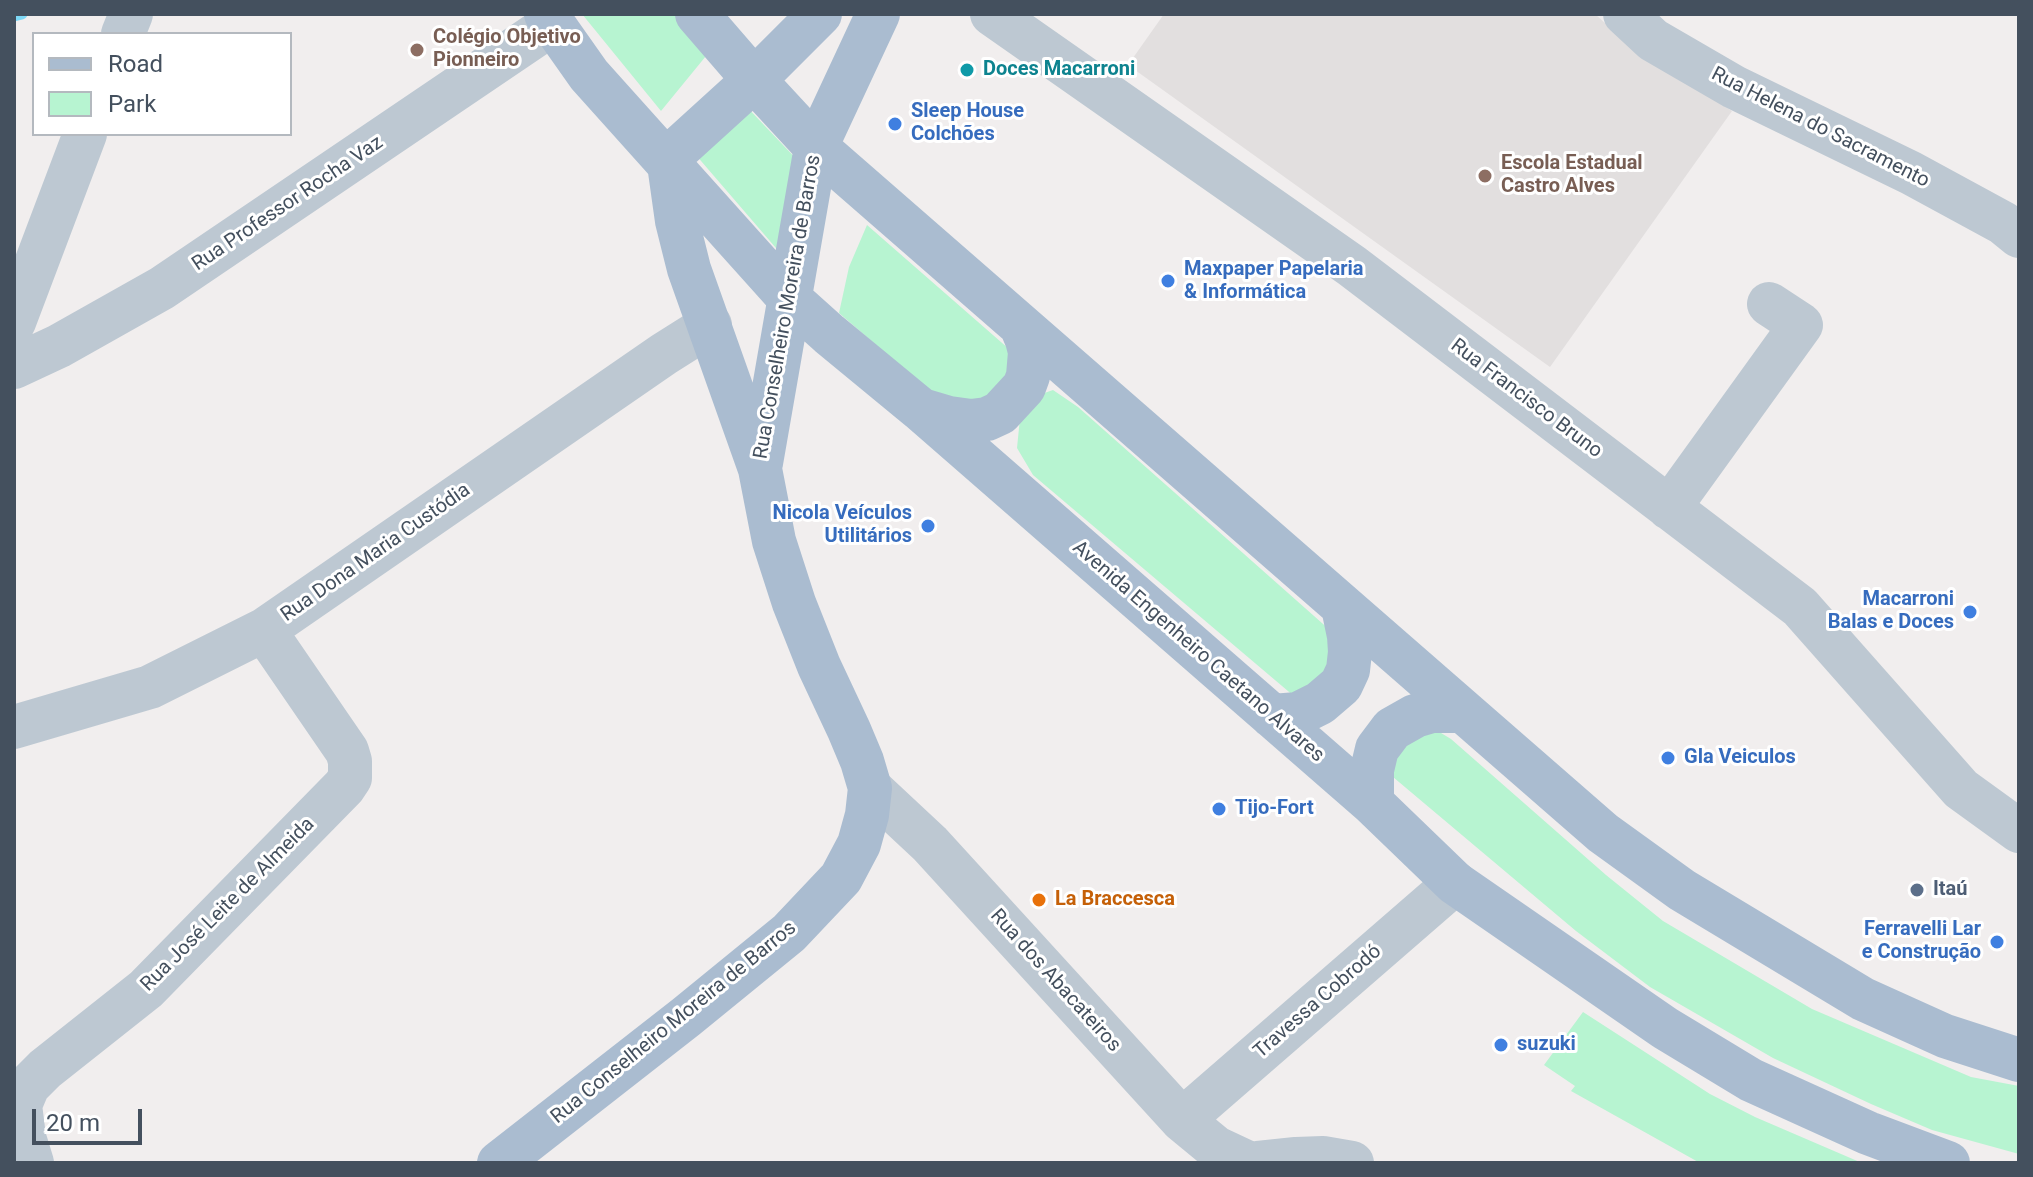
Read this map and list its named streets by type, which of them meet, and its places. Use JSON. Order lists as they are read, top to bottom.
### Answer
{
  "streets": {
    "main road": ["Rua Conselheiro Moreira de Barros", "Avenida Engenheiro Caetano Alvares"],
    "street": [
      "Rua Helena do Sacramento",
      "Rua Professor Rocha Vaz",
      "Rua Francisco Bruno",
      "Rua Dona Maria Custódia",
      "Rua José Leite de Almeida",
      "Rua dos Abacateiros",
      "Travessa Cobrodó"
    ]
  },
  "crossings": [
    ["Rua Professor Rocha Vaz", "Avenida Engenheiro Caetano Alvares"],
    ["Rua Conselheiro Moreira de Barros", "Rua Dona Maria Custódia"],
    ["Rua Conselheiro Moreira de Barros", "Avenida Engenheiro Caetano Alvares"],
    ["Rua Conselheiro Moreira de Barros", "Rua dos Abacateiros"],
    ["Rua Dona Maria Custódia", "Rua José Leite de Almeida"],
    ["Avenida Engenheiro Caetano Alvares", "Travessa Cobrodó"],
    ["Rua dos Abacateiros", "Travessa Cobrodó"]
  ],
  "places": [
    "Colégio Objetivo Pionneiro",
    "Doces Macarroni",
    "Sleep House Colchões",
    "Escola Estadual Castro Alves",
    "Maxpaper Papelaria & Informática",
    "Nicola Veículos Utilitários",
    "Macarroni Balas e Doces",
    "Gla Veiculos",
    "Tijo-Fort",
    "Itaú",
    "La Braccesca",
    "Ferravelli Lar e Construção",
    "suzuki"
  ],
  "legend": ["Road", "Park"],
  "scale_bar": "20 m"
}
